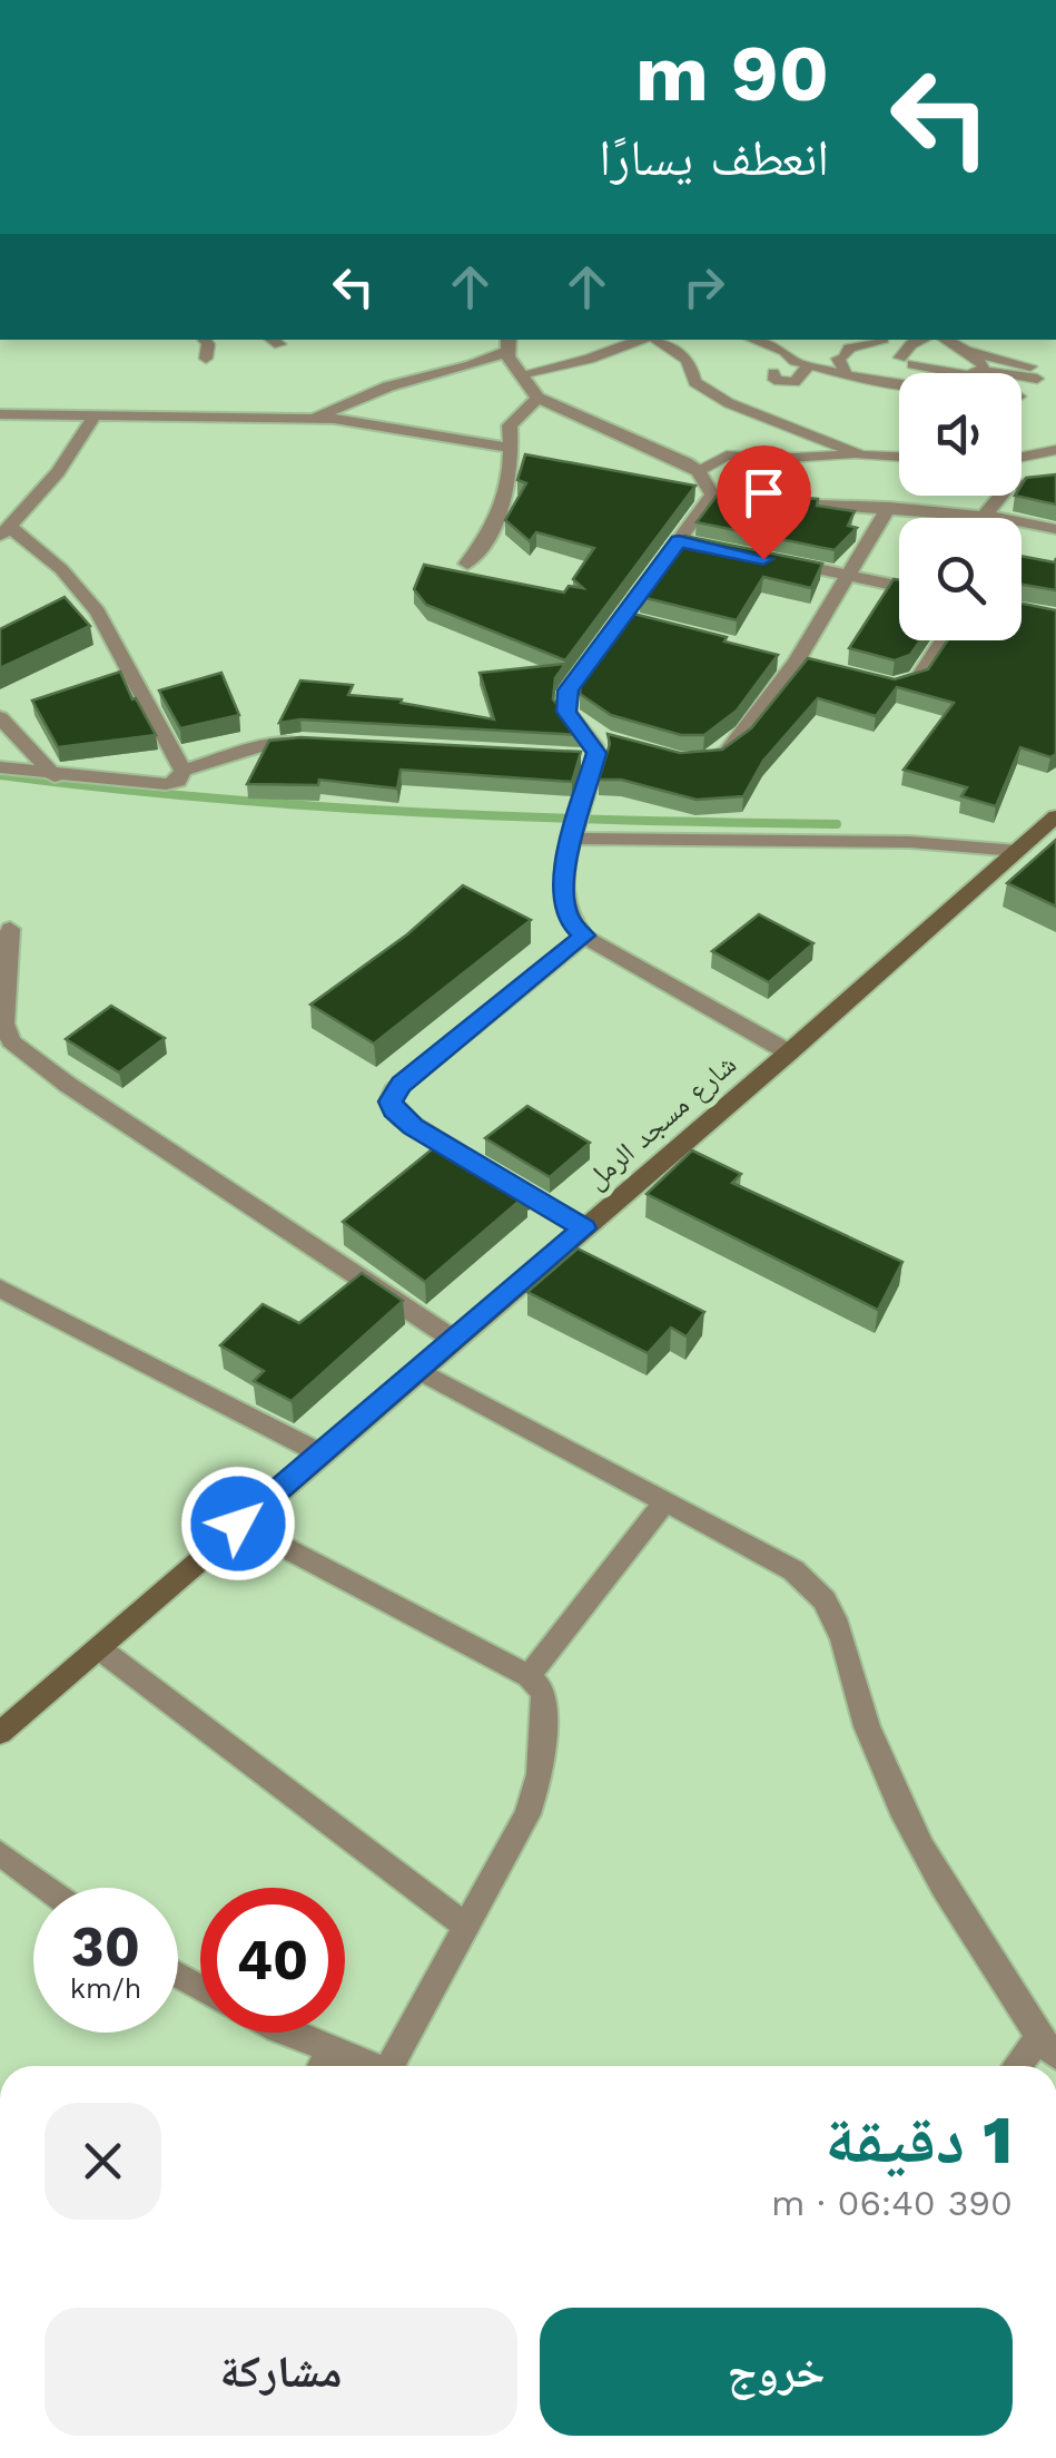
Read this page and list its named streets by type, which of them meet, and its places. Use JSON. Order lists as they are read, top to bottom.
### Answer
{
  "streets": {
    "street": ["شارع مسجد الرمل"]
  },
  "page": {
    "turn": ["90 m", "انعطف يسارًا"],
    "speed": "30 km/h",
    "limit": "40",
    "heading": ["1 دقيقة", "390 m · 06:40"],
    "buttons": ["خروج", "مشاركة"]
  }
}
